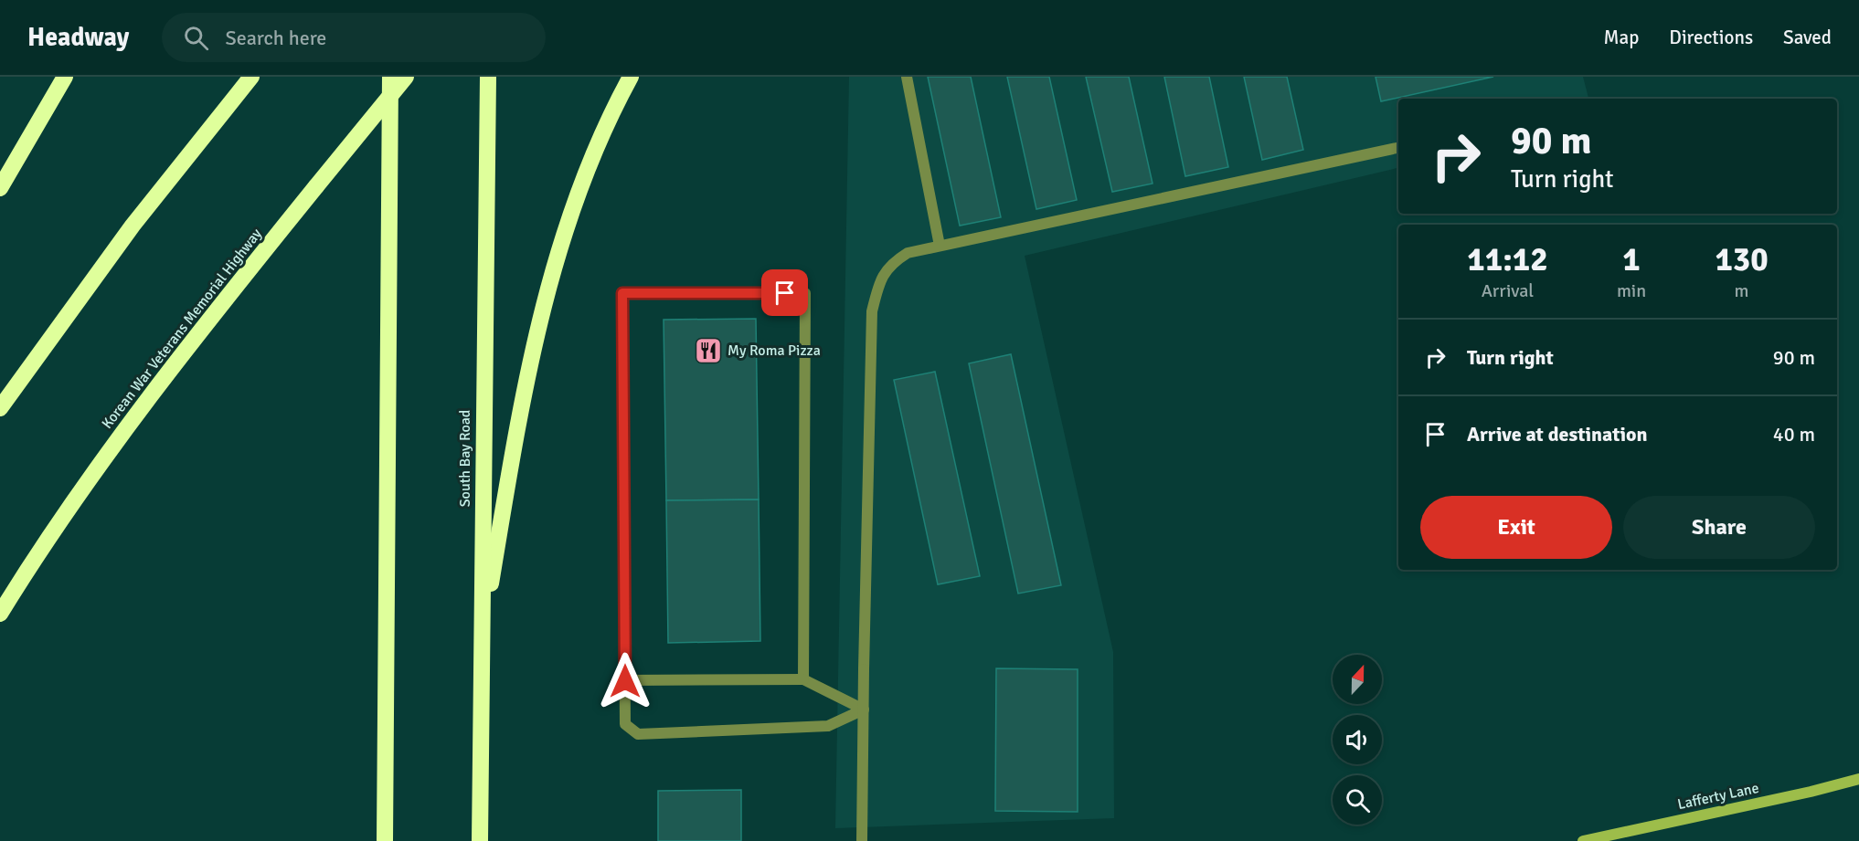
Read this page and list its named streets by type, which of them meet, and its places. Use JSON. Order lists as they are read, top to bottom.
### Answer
{
  "streets": {
    "highway": ["Korean War Veterans Memorial Highway", "South Bay Road"],
    "street": ["Lafferty Lane"]
  },
  "places": {
    "restaurant": ["My Roma Pizza"]
  },
  "north": "top",
  "page": {
    "header": "Headway",
    "search": "Search here",
    "nav": ["Map", "Directions", "Saved"],
    "turn": ["90 m", "Turn right"],
    "eta": [
      "11:12",
      "Arrival",
      "1",
      "min",
      "130",
      "m"
    ],
    "list": [
      {
        "name": "Turn right",
        "value": "90 m"
      },
      {
        "name": "Arrive at destination",
        "value": "40 m"
      }
    ],
    "buttons": ["Exit", "Share"]
  }
}
